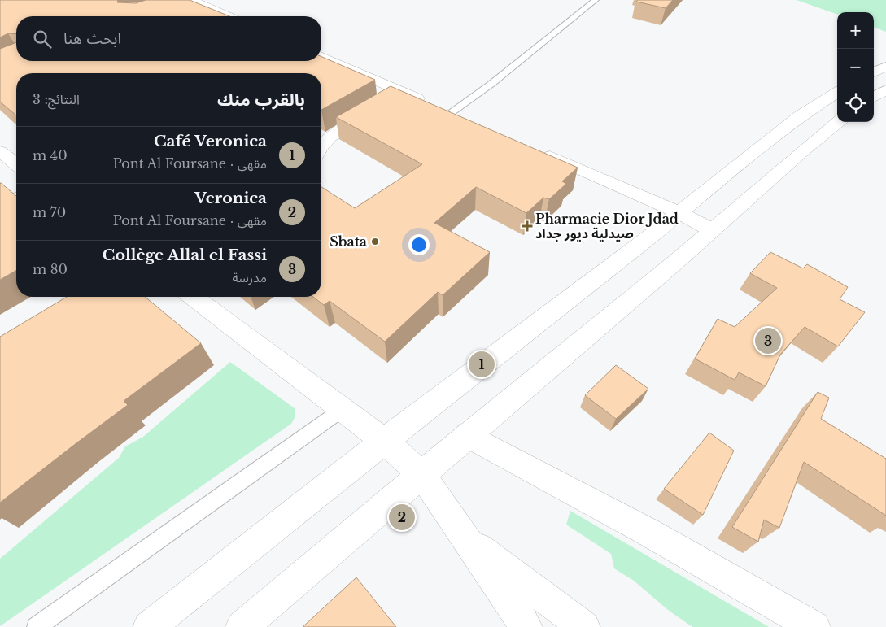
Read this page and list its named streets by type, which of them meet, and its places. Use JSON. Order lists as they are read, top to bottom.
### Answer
{
  "places": {
    "health": ["Pharmacie Dior Jdad صيدلية ديور جداد"],
    "other": ["Sbata"]
  },
  "page": {
    "map_buttons": ["+", "−"],
    "search": "ابحث هنا",
    "heading": ["بالقرب منك", "النتائج: 3"],
    "list": [
      {
        "mark": "1",
        "name": "Café Veronica",
        "note": "مقهى · Pont Al Foursane",
        "value": "40 m"
      },
      {
        "mark": "2",
        "name": "Veronica",
        "note": "مقهى · Pont Al Foursane",
        "value": "70 m"
      },
      {
        "mark": "3",
        "name": "Collège Allal el Fassi",
        "note": "مدرسة",
        "value": "80 m"
      }
    ],
    "pins": ["3", "1", "2"]
  }
}
